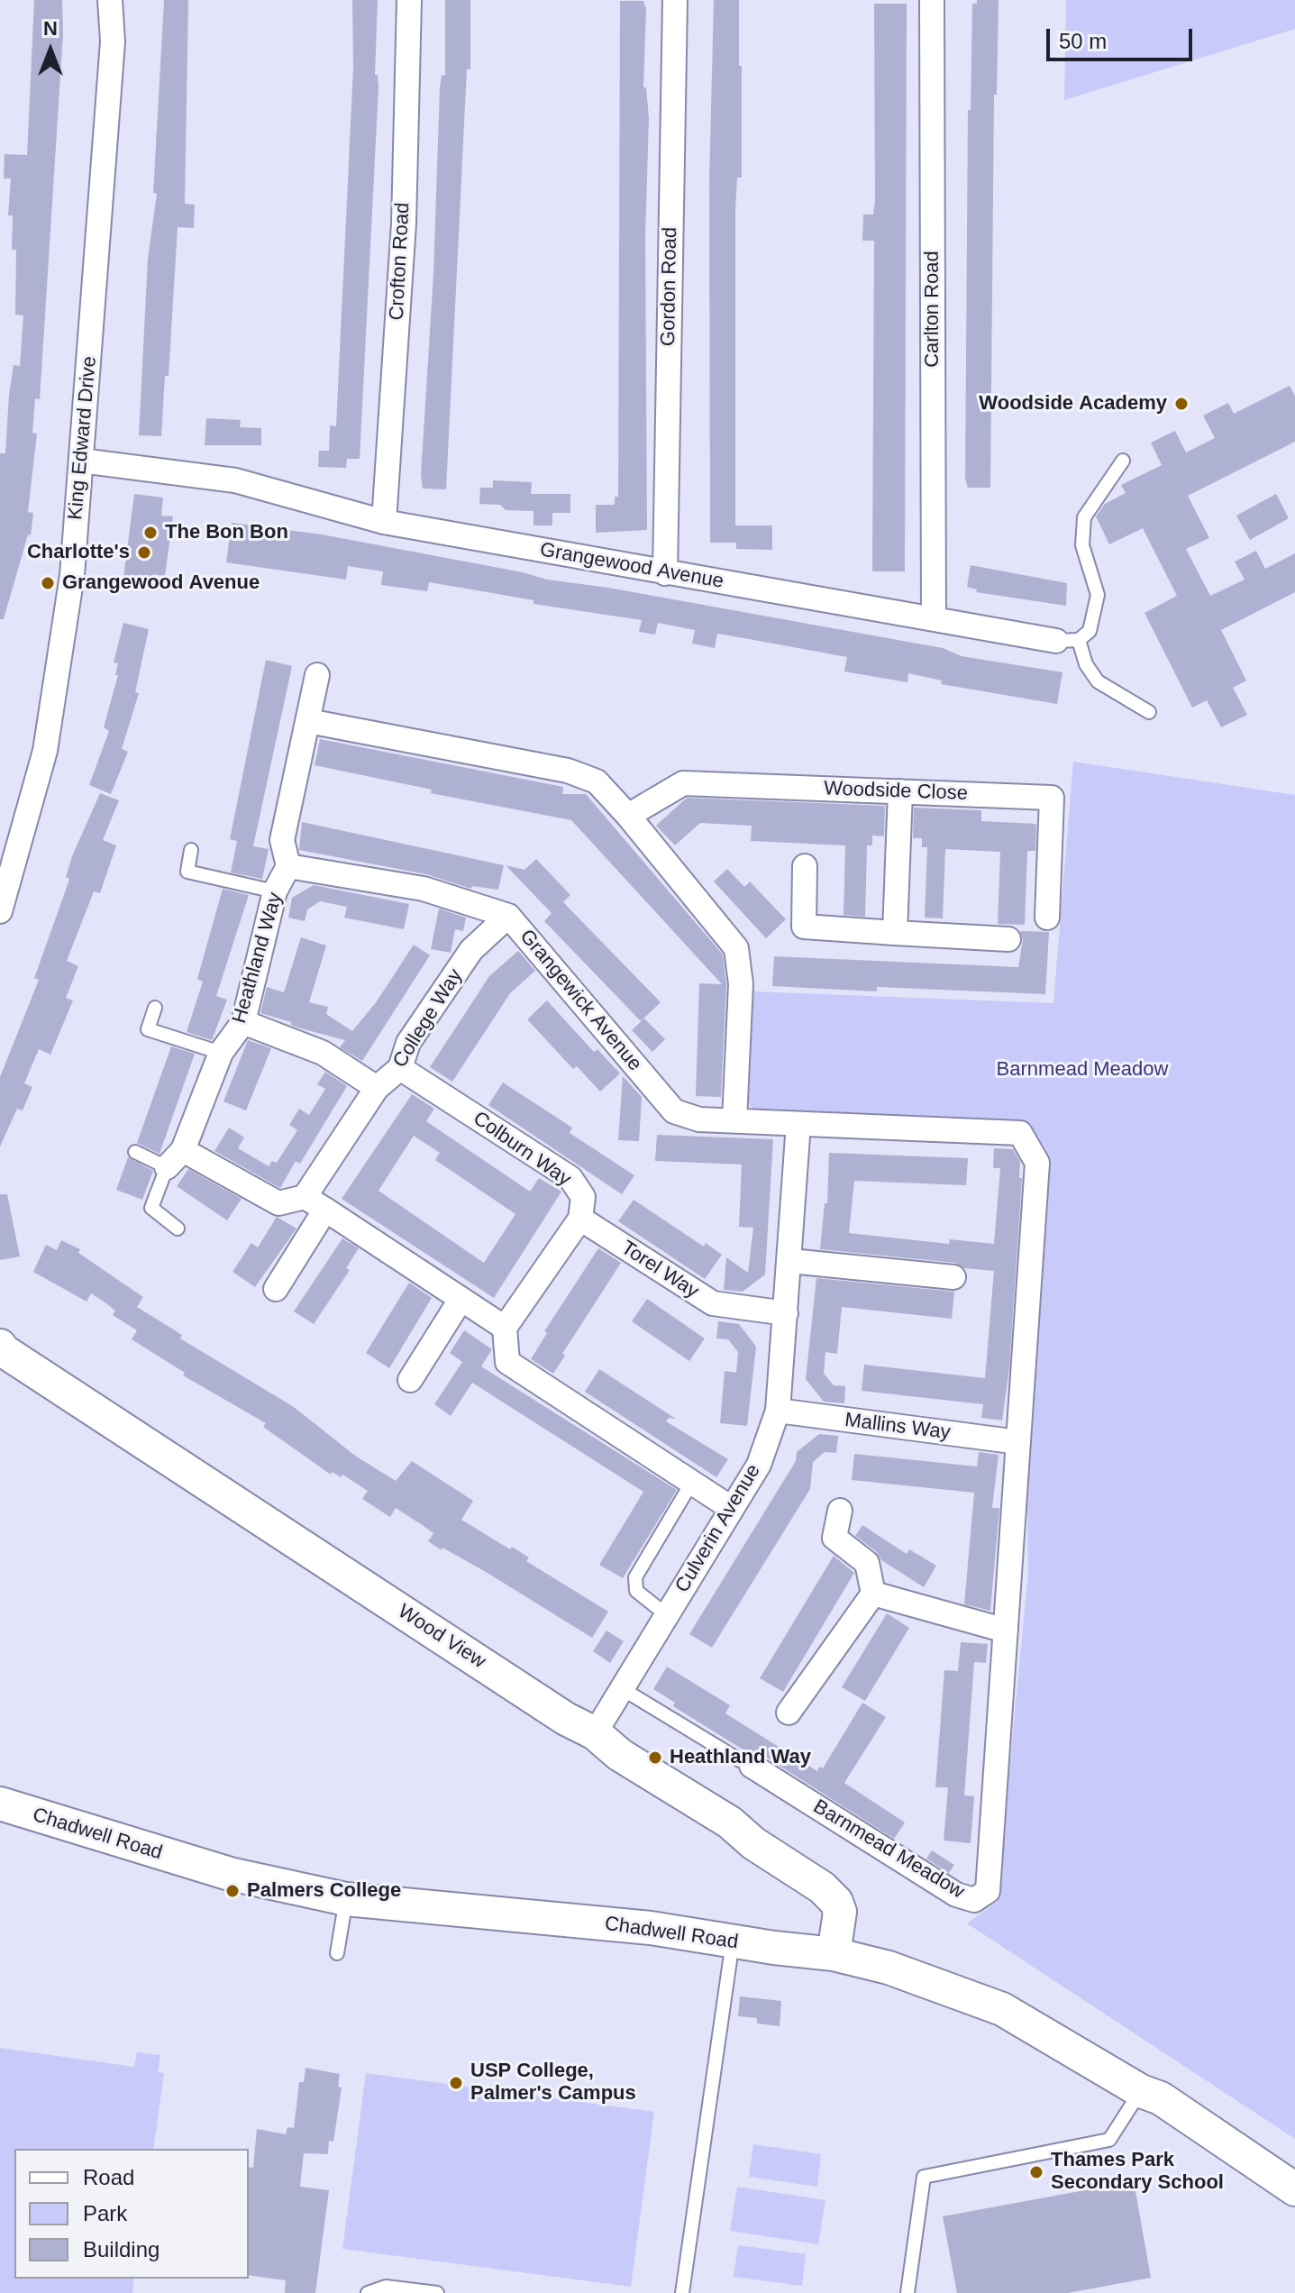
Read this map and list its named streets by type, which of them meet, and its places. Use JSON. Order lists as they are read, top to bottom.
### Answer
{
  "streets": {
    "main road": ["Wood View", "Chadwell Road"],
    "street": [
      "Crofton Road",
      "Gordon Road",
      "Carlton Road",
      "King Edward Drive",
      "Grangewood Avenue",
      "Woodside Close",
      "Heathland Way",
      "Grangewick Avenue",
      "College Way",
      "Colburn Way",
      "Torel Way",
      "Mallins Way",
      "Culverin Avenue",
      "Barnmead Meadow"
    ]
  },
  "crossings": [
    ["Crofton Road", "Grangewood Avenue"],
    ["Gordon Road", "Grangewood Avenue"],
    ["Carlton Road", "Grangewood Avenue"],
    ["King Edward Drive", "Grangewood Avenue"],
    ["Heathland Way", "Grangewick Avenue"],
    ["Grangewick Avenue", "College Way"],
    ["Grangewick Avenue", "Culverin Avenue"],
    ["Grangewick Avenue", "Barnmead Meadow"],
    ["College Way", "Colburn Way"],
    ["Colburn Way", "Torel Way"],
    ["Torel Way", "Culverin Avenue"],
    ["Mallins Way", "Culverin Avenue"],
    ["Mallins Way", "Barnmead Meadow"],
    ["Culverin Avenue", "Wood View"],
    ["Wood View", "Chadwell Road"]
  ],
  "parks": ["Barnmead Meadow"],
  "places": [
    "Woodside Academy",
    "The Bon Bon",
    "Charlotte's",
    "Grangewood Avenue",
    "Heathland Way",
    "Palmers College",
    "USP College, Palmer's Campus",
    "Thames Park Secondary School"
  ],
  "legend": ["Road", "Park", "Building"],
  "scale_bar": "50 m",
  "north": "top"
}
